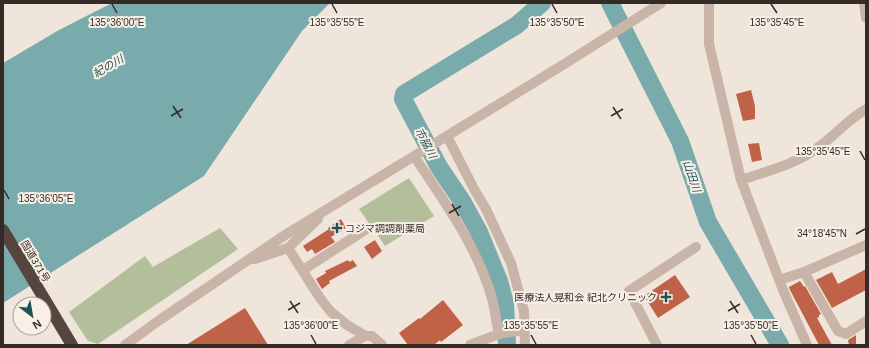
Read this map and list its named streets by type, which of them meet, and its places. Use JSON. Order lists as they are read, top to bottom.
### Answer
{
  "streets": {
    "highway": ["国道371号"]
  },
  "water": ["紀の川", "市脇川", "山田川"],
  "places": {
    "health": ["コジマ調調剤薬局", "医療法人晃和会 紀北クリニック"]
  },
  "north": "bottom right",
  "coordinates": [
    "135°36'00\"E",
    "135°35'50\"E",
    "135°35'45\"E",
    "135°35'55\"E",
    "135°36'05\"E",
    "34°18'45\"N"
  ]
}
